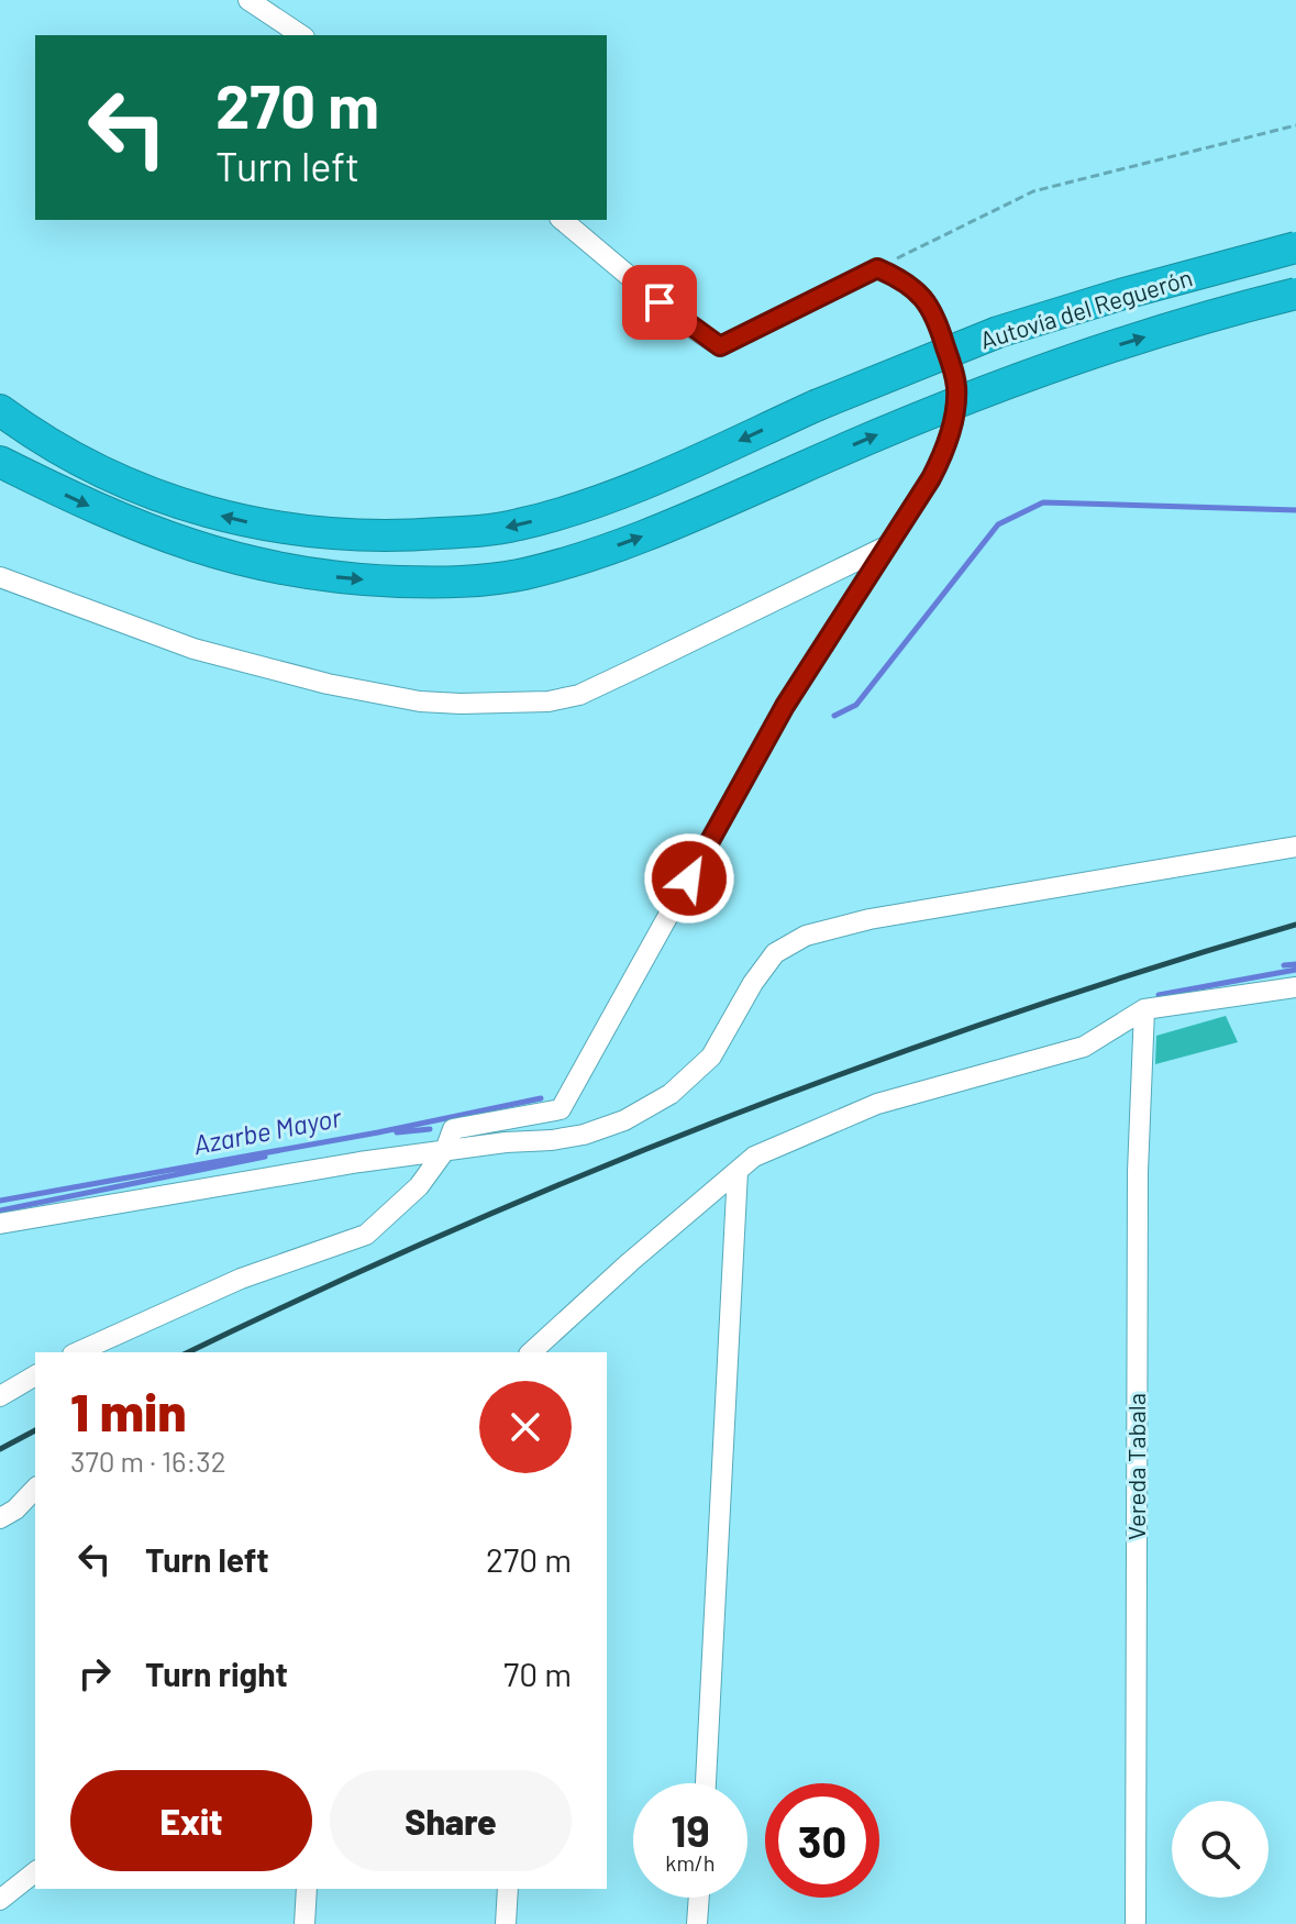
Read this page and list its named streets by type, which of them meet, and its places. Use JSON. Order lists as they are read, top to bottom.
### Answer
{
  "streets": {
    "highway": ["Autovía del Reguerón"],
    "street": ["Vereda Tabala"]
  },
  "water": ["Azarbe Mayor"],
  "page": {
    "turn": ["270 m", "Turn left"],
    "heading": ["1 min", "370 m · 16:32"],
    "list": [
      {
        "name": "Turn left",
        "value": "270 m"
      },
      {
        "name": "Turn right",
        "value": "70 m"
      }
    ],
    "buttons": ["Exit", "Share"],
    "speed": "19 km/h",
    "limit": "30"
  }
}
